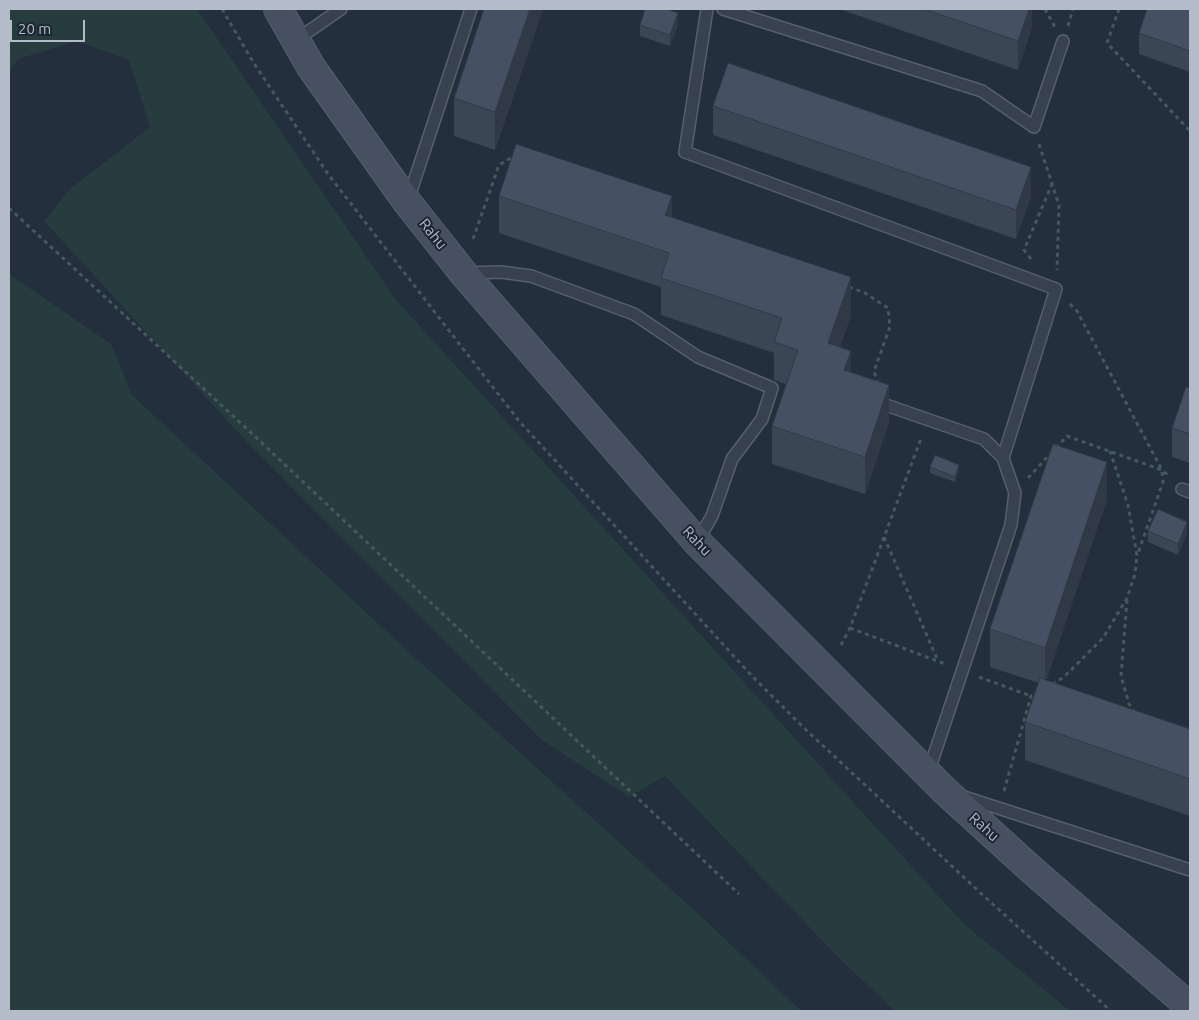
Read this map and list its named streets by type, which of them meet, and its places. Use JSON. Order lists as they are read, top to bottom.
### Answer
{
  "streets": {
    "main road": ["Rahu"]
  },
  "scale_bar": "20 m"
}
